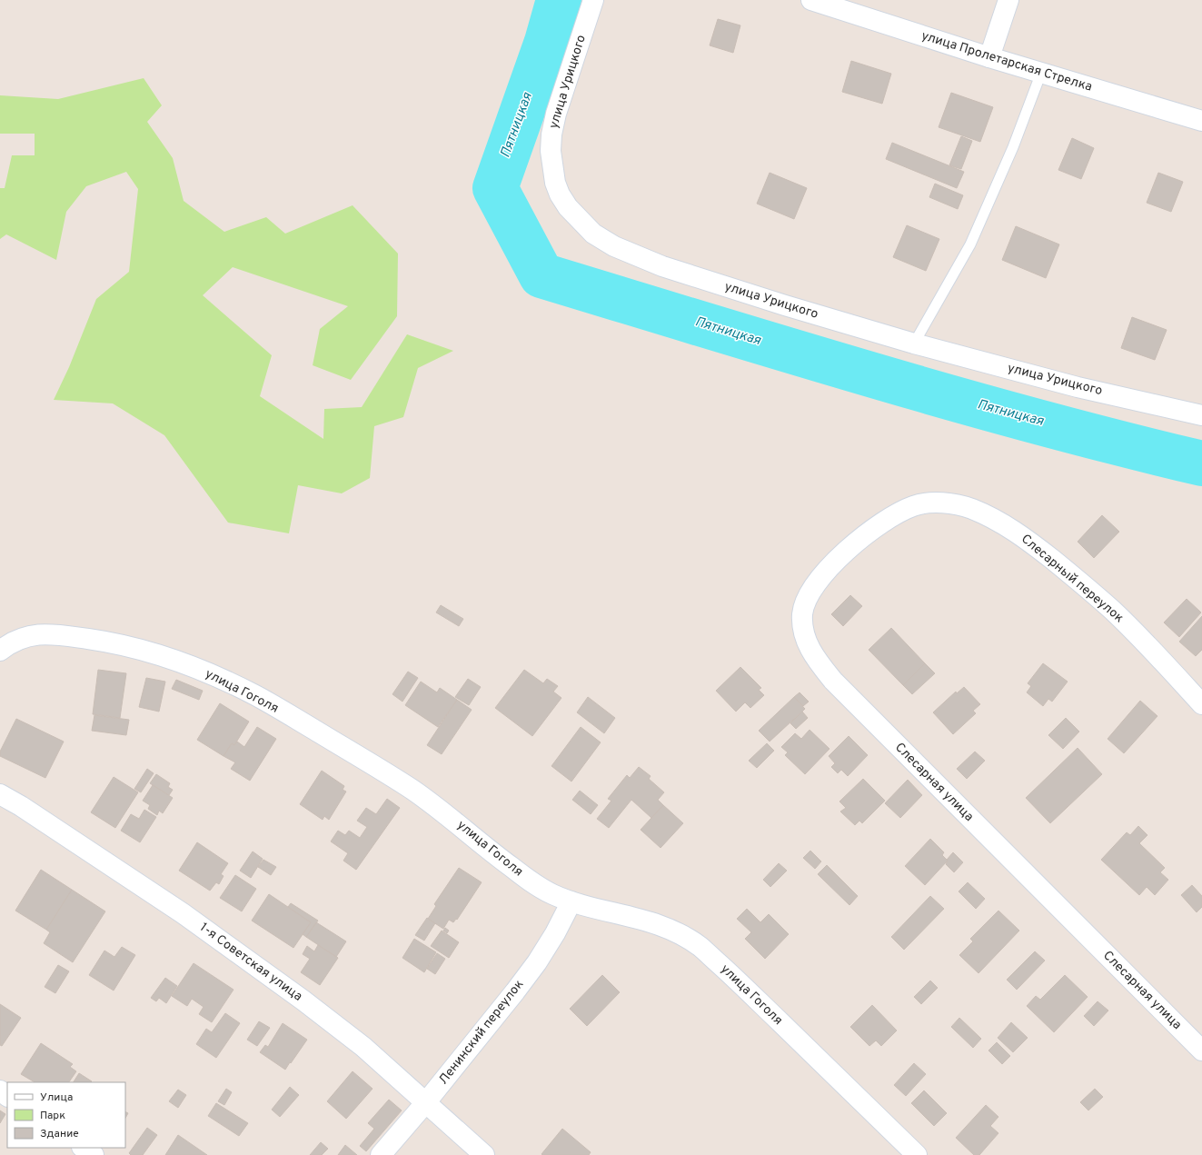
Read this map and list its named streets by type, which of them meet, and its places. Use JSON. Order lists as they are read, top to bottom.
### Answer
{
  "streets": {
    "street": [
      "улица Пролетарская Стрелка",
      "улица Урицкого",
      "Слесарный переулок",
      "улица Гоголя",
      "Слесарная улица",
      "1-я Советская улица",
      "Ленинский переулок"
    ]
  },
  "crossings": [
    ["Слесарный переулок", "Слесарная улица"],
    ["улица Гоголя", "Ленинский переулок"],
    ["1-я Советская улица", "Ленинский переулок"]
  ],
  "water": ["Пятницкая"],
  "legend": ["Улица", "Парк", "Здание"]
}
